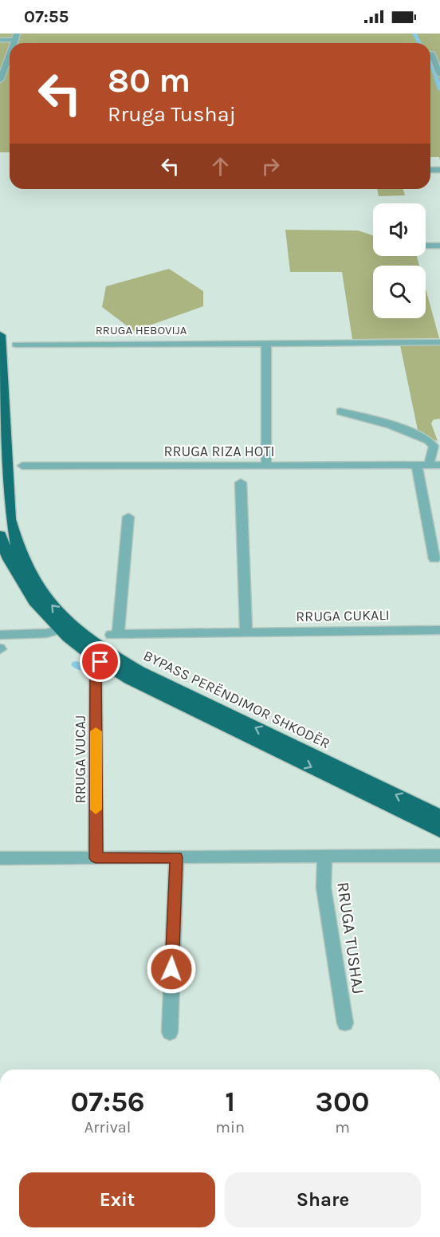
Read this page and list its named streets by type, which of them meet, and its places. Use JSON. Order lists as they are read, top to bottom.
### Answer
{
  "streets": {
    "highway": ["BYPASS PERËNDIMOR SHKODËR"],
    "street": [
      "RRUGA HEBOVIJA",
      "RRUGA RIZA HOTI",
      "RRUGA CUKALI",
      "RRUGA VUCAJ",
      "RRUGA TUSHAJ"
    ]
  },
  "crossings": [
    ["BYPASS PERËNDIMOR SHKODËR", "RRUGA VUCAJ"]
  ],
  "page": {
    "status": "07:55",
    "turn": ["80 m", "Rruga Tushaj"],
    "eta": [
      "07:56",
      "Arrival",
      "1",
      "min",
      "300",
      "m"
    ],
    "buttons": ["Exit", "Share"]
  }
}
